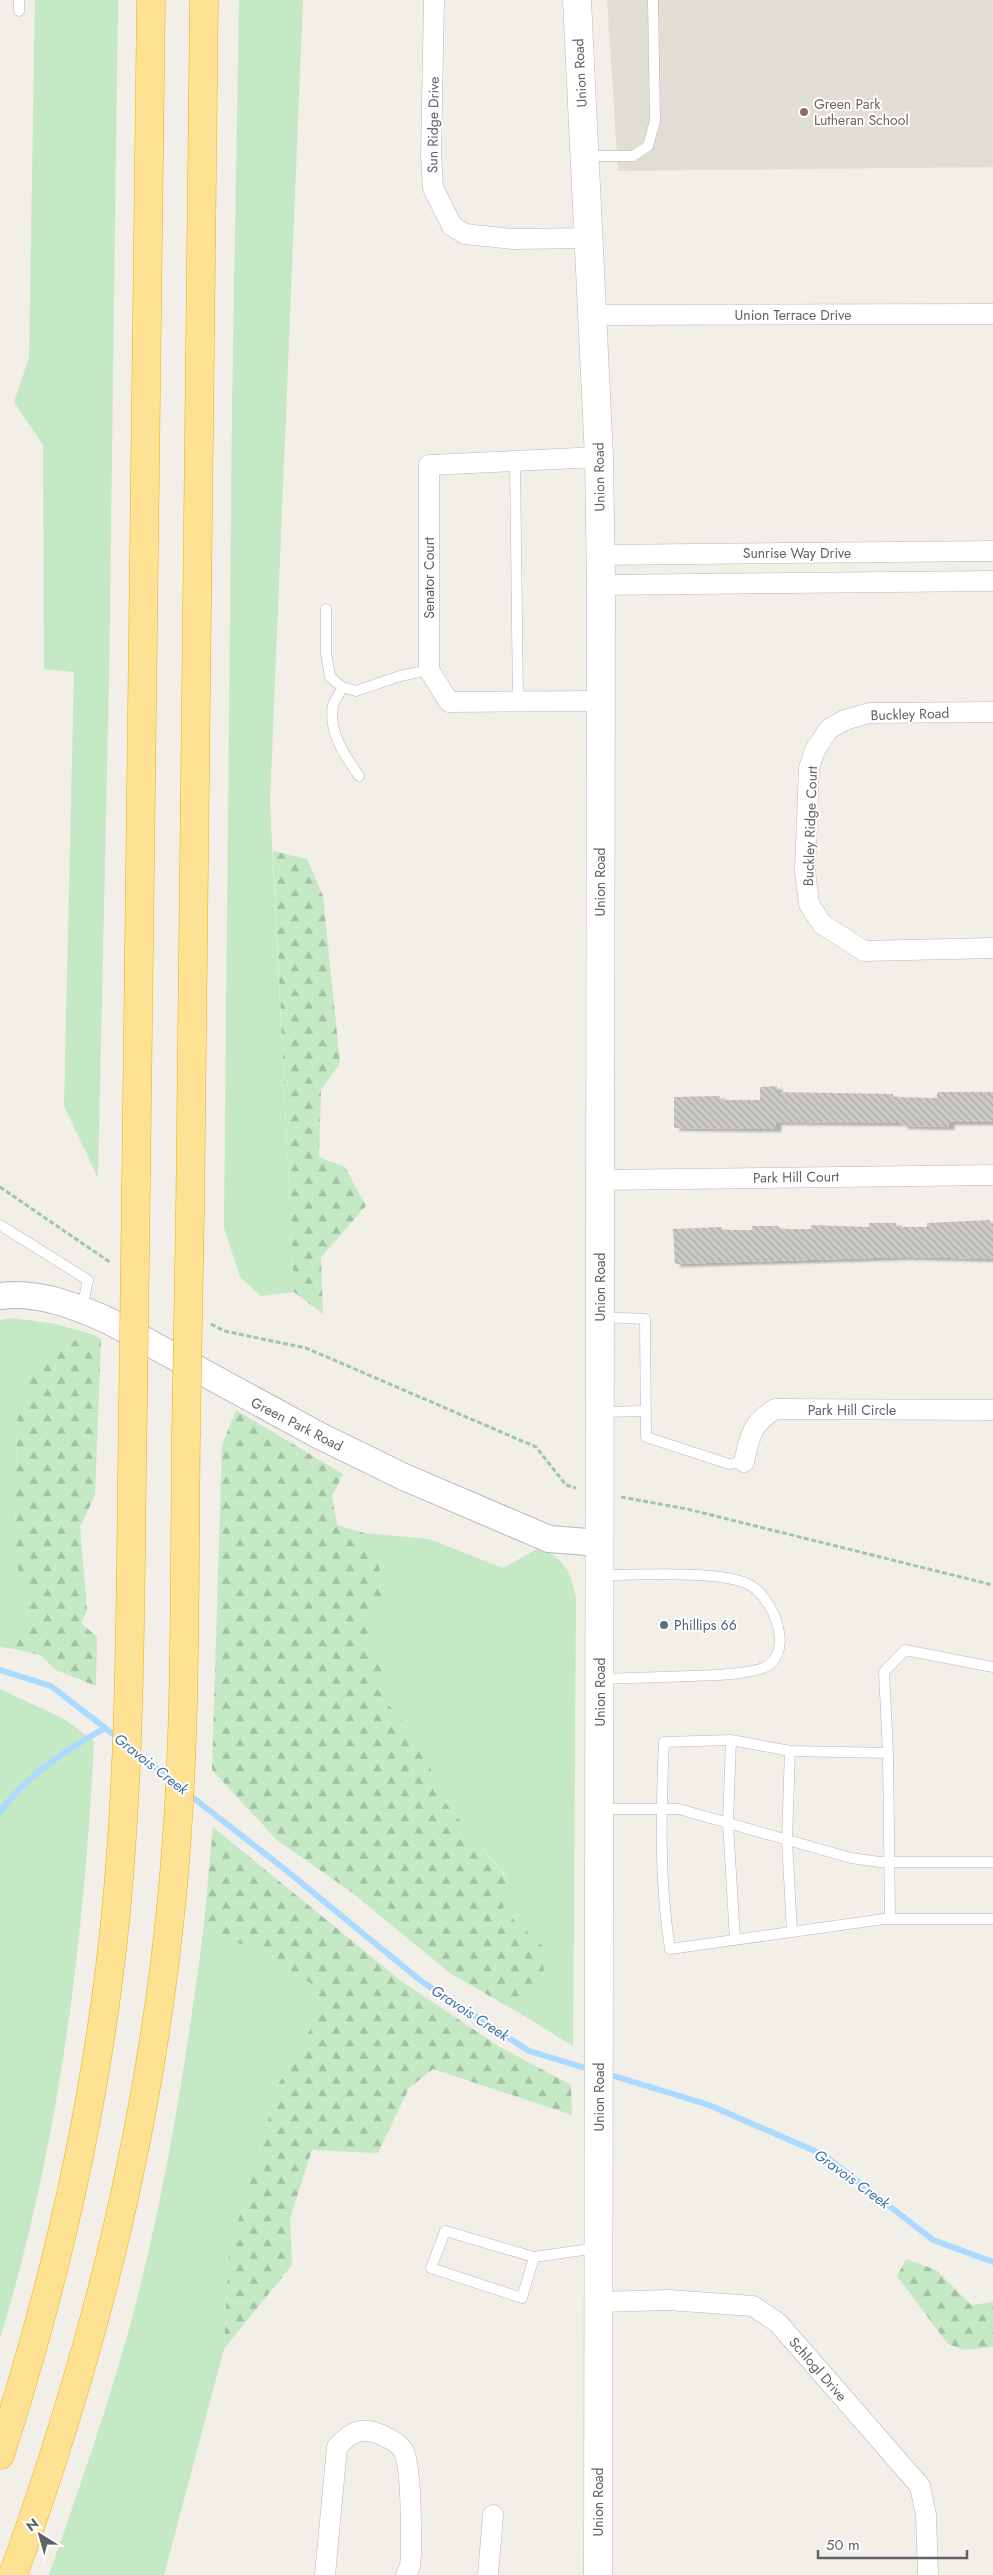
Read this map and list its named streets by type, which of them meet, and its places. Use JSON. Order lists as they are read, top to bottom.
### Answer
{
  "streets": {
    "main road": ["Union Road"],
    "street": [
      "Sun Ridge Drive",
      "Union Terrace Drive",
      "Sunrise Way Drive",
      "Senator Court",
      "Buckley Road",
      "Buckley Ridge Court",
      "Park Hill Court",
      "Park Hill Circle",
      "Green Park Road",
      "Schlogl Drive"
    ]
  },
  "crossings": [
    ["Union Road", "Sun Ridge Drive"],
    ["Union Road", "Union Terrace Drive"],
    ["Union Road", "Sunrise Way Drive"],
    ["Union Road", "Senator Court"],
    ["Union Road", "Park Hill Court"],
    ["Union Road", "Green Park Road"],
    ["Union Road", "Schlogl Drive"],
    ["Buckley Road", "Buckley Ridge Court"]
  ],
  "water": ["Gravois Creek"],
  "places": ["Green Park Lutheran School", "Phillips 66"],
  "scale_bar": "50 m",
  "north": "top left"
}
